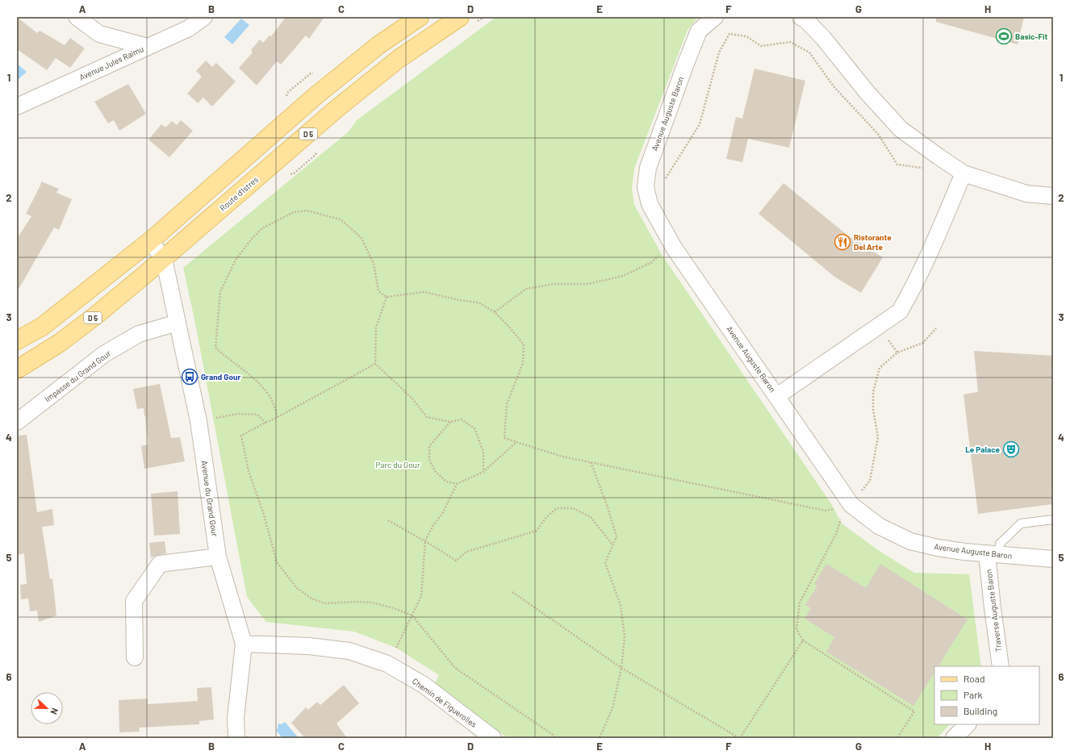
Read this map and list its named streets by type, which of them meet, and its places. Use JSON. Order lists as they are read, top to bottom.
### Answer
{
  "streets": {
    "main road": ["D 5", "Route d'Istres"],
    "street": [
      "Avenue Jules Raimu",
      "Avenue Auguste Baron",
      "Impasse du Grand Gour",
      "Avenue du Grand Gour",
      "Traverse Auguste Baron",
      "Chemin de Figuerolles"
    ]
  },
  "crossings": [
    ["Avenue Auguste Baron", "Traverse Auguste Baron"],
    ["Route d'Istres", "Avenue du Grand Gour"],
    ["Impasse du Grand Gour", "Avenue du Grand Gour"],
    ["Avenue du Grand Gour", "Chemin de Figuerolles"]
  ],
  "parks": ["Parc du Gour"],
  "places": {
    "sports": ["Basic-Fit"],
    "restaurant": ["Ristorante Del Arte"],
    "bus stop": ["Grand Gour"],
    "theatre": ["Le Palace"]
  },
  "legend": ["Road", "Park", "Building"],
  "north": "right",
  "grid": {
    "columns": [
      "A",
      "B",
      "C",
      "D",
      "E",
      "F",
      "G",
      "H"
    ],
    "rows": [
      "1",
      "2",
      "3",
      "4",
      "5",
      "6"
    ]
  }
}
